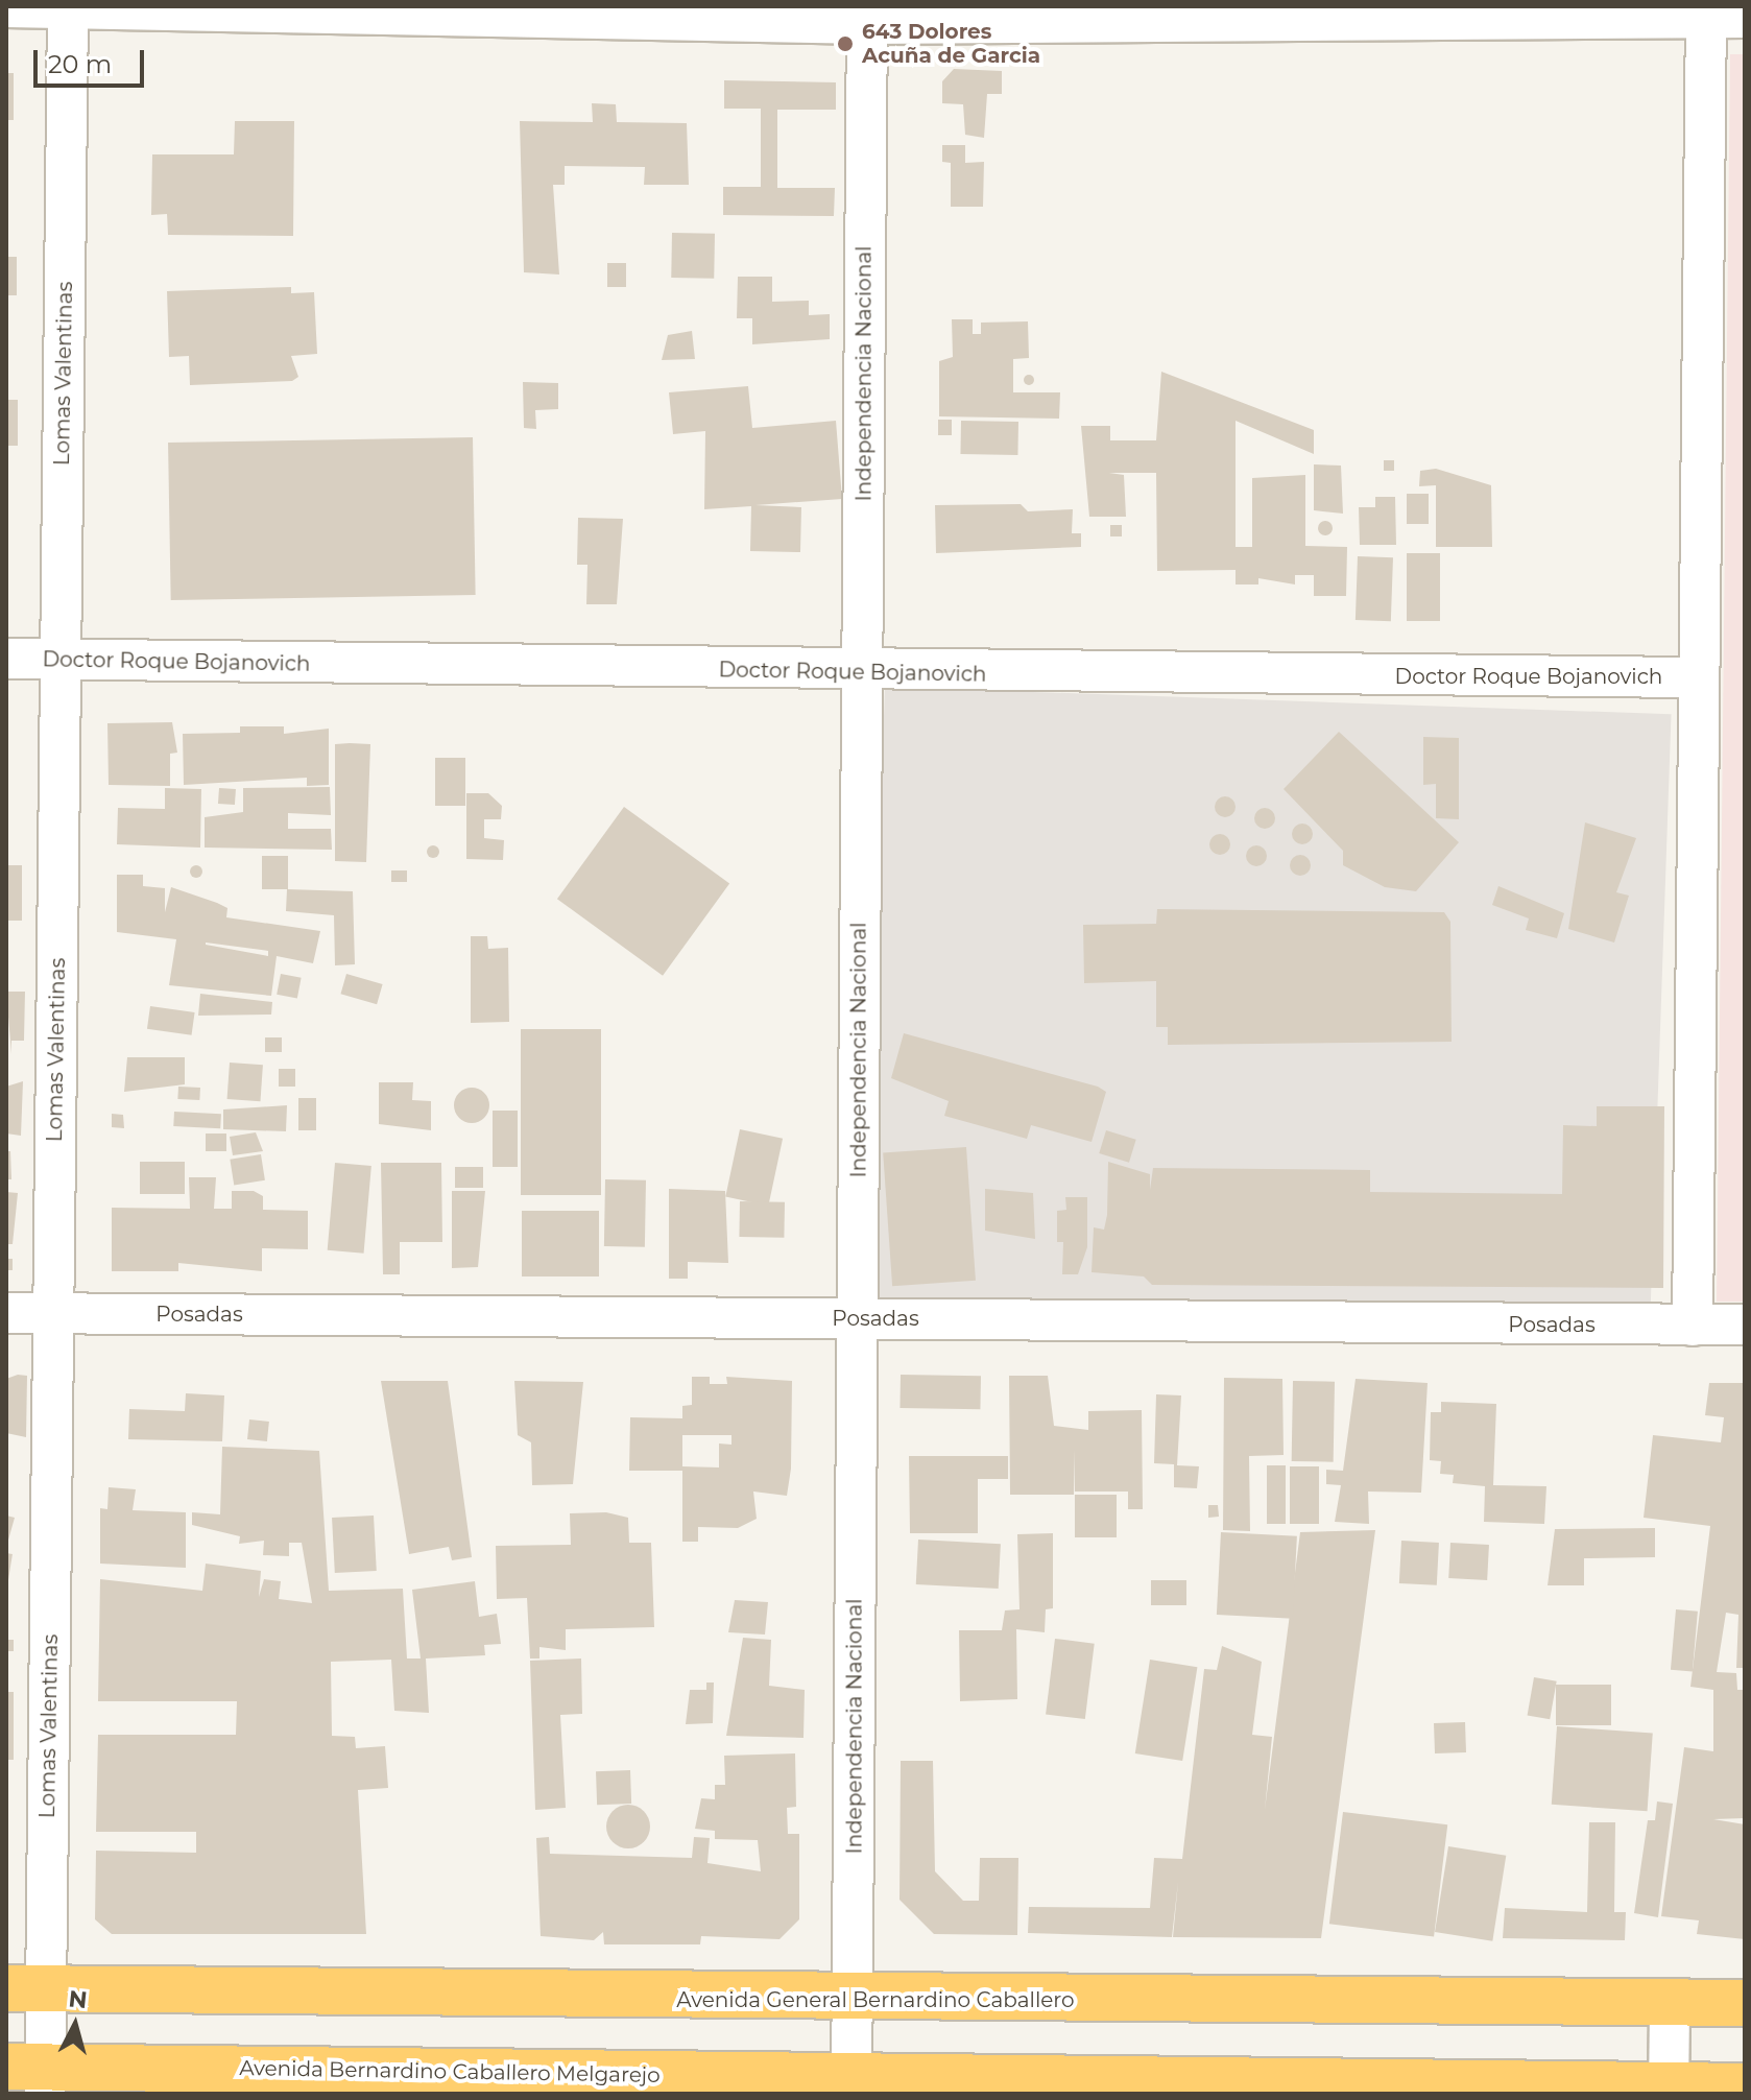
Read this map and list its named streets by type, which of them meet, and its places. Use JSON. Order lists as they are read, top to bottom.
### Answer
{
  "streets": {
    "highway": ["Avenida General Bernardino Caballero", "Avenida Bernardino Caballero Melgarejo"],
    "street": [
      "Lomas Valentinas",
      "Independencia Nacional",
      "Doctor Roque Bojanovich",
      "Posadas"
    ]
  },
  "crossings": [
    ["Lomas Valentinas", "Doctor Roque Bojanovich"],
    ["Lomas Valentinas", "Posadas"],
    ["Lomas Valentinas", "Avenida General Bernardino Caballero"],
    ["Lomas Valentinas", "Avenida Bernardino Caballero Melgarejo"],
    ["Independencia Nacional", "Doctor Roque Bojanovich"],
    ["Independencia Nacional", "Posadas"],
    ["Independencia Nacional", "Avenida General Bernardino Caballero"],
    ["Independencia Nacional", "Avenida Bernardino Caballero Melgarejo"]
  ],
  "places": ["643 Dolores Acuña de Garcia"],
  "scale_bar": "20 m",
  "north": "top"
}
